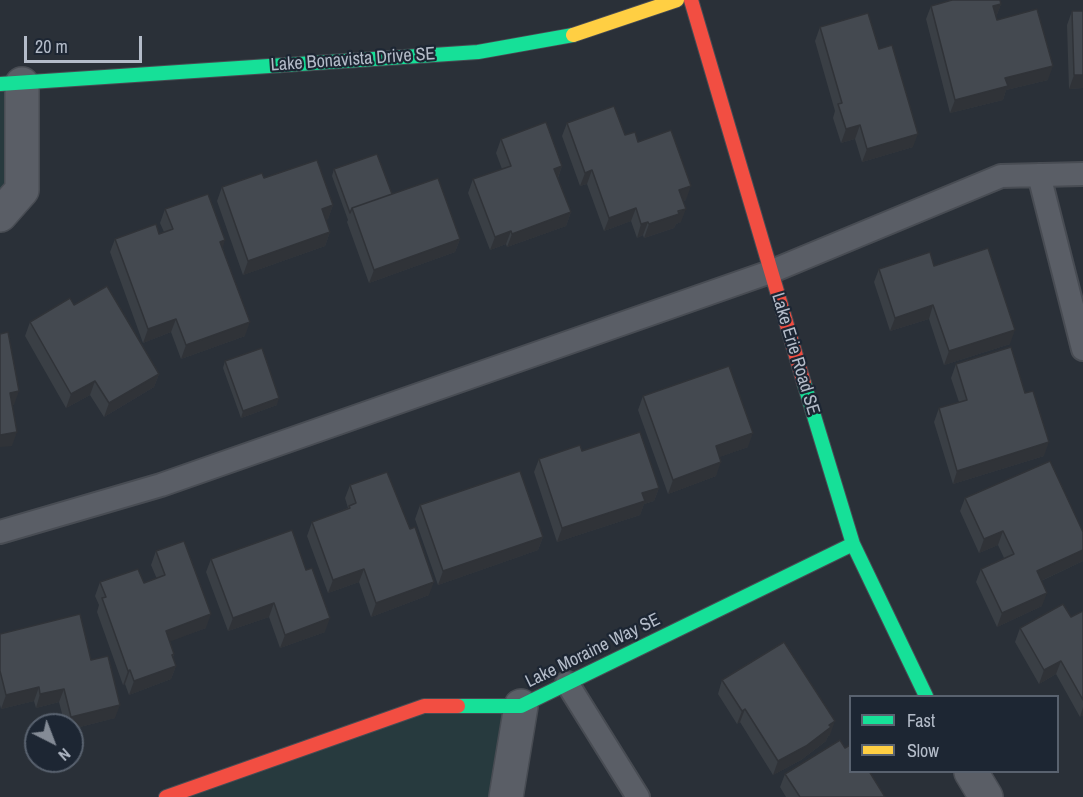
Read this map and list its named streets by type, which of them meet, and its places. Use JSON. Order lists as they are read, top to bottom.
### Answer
{
  "streets": {
    "street": ["Lake Bonavista Drive SE", "Lake Erie Road SE", "Lake Moraine Way SE"]
  },
  "crossings": [
    ["Lake Erie Road SE", "Lake Moraine Way SE"]
  ],
  "legend": ["Fast", "Slow"],
  "scale_bar": "20 m",
  "north": "bottom right"
}
